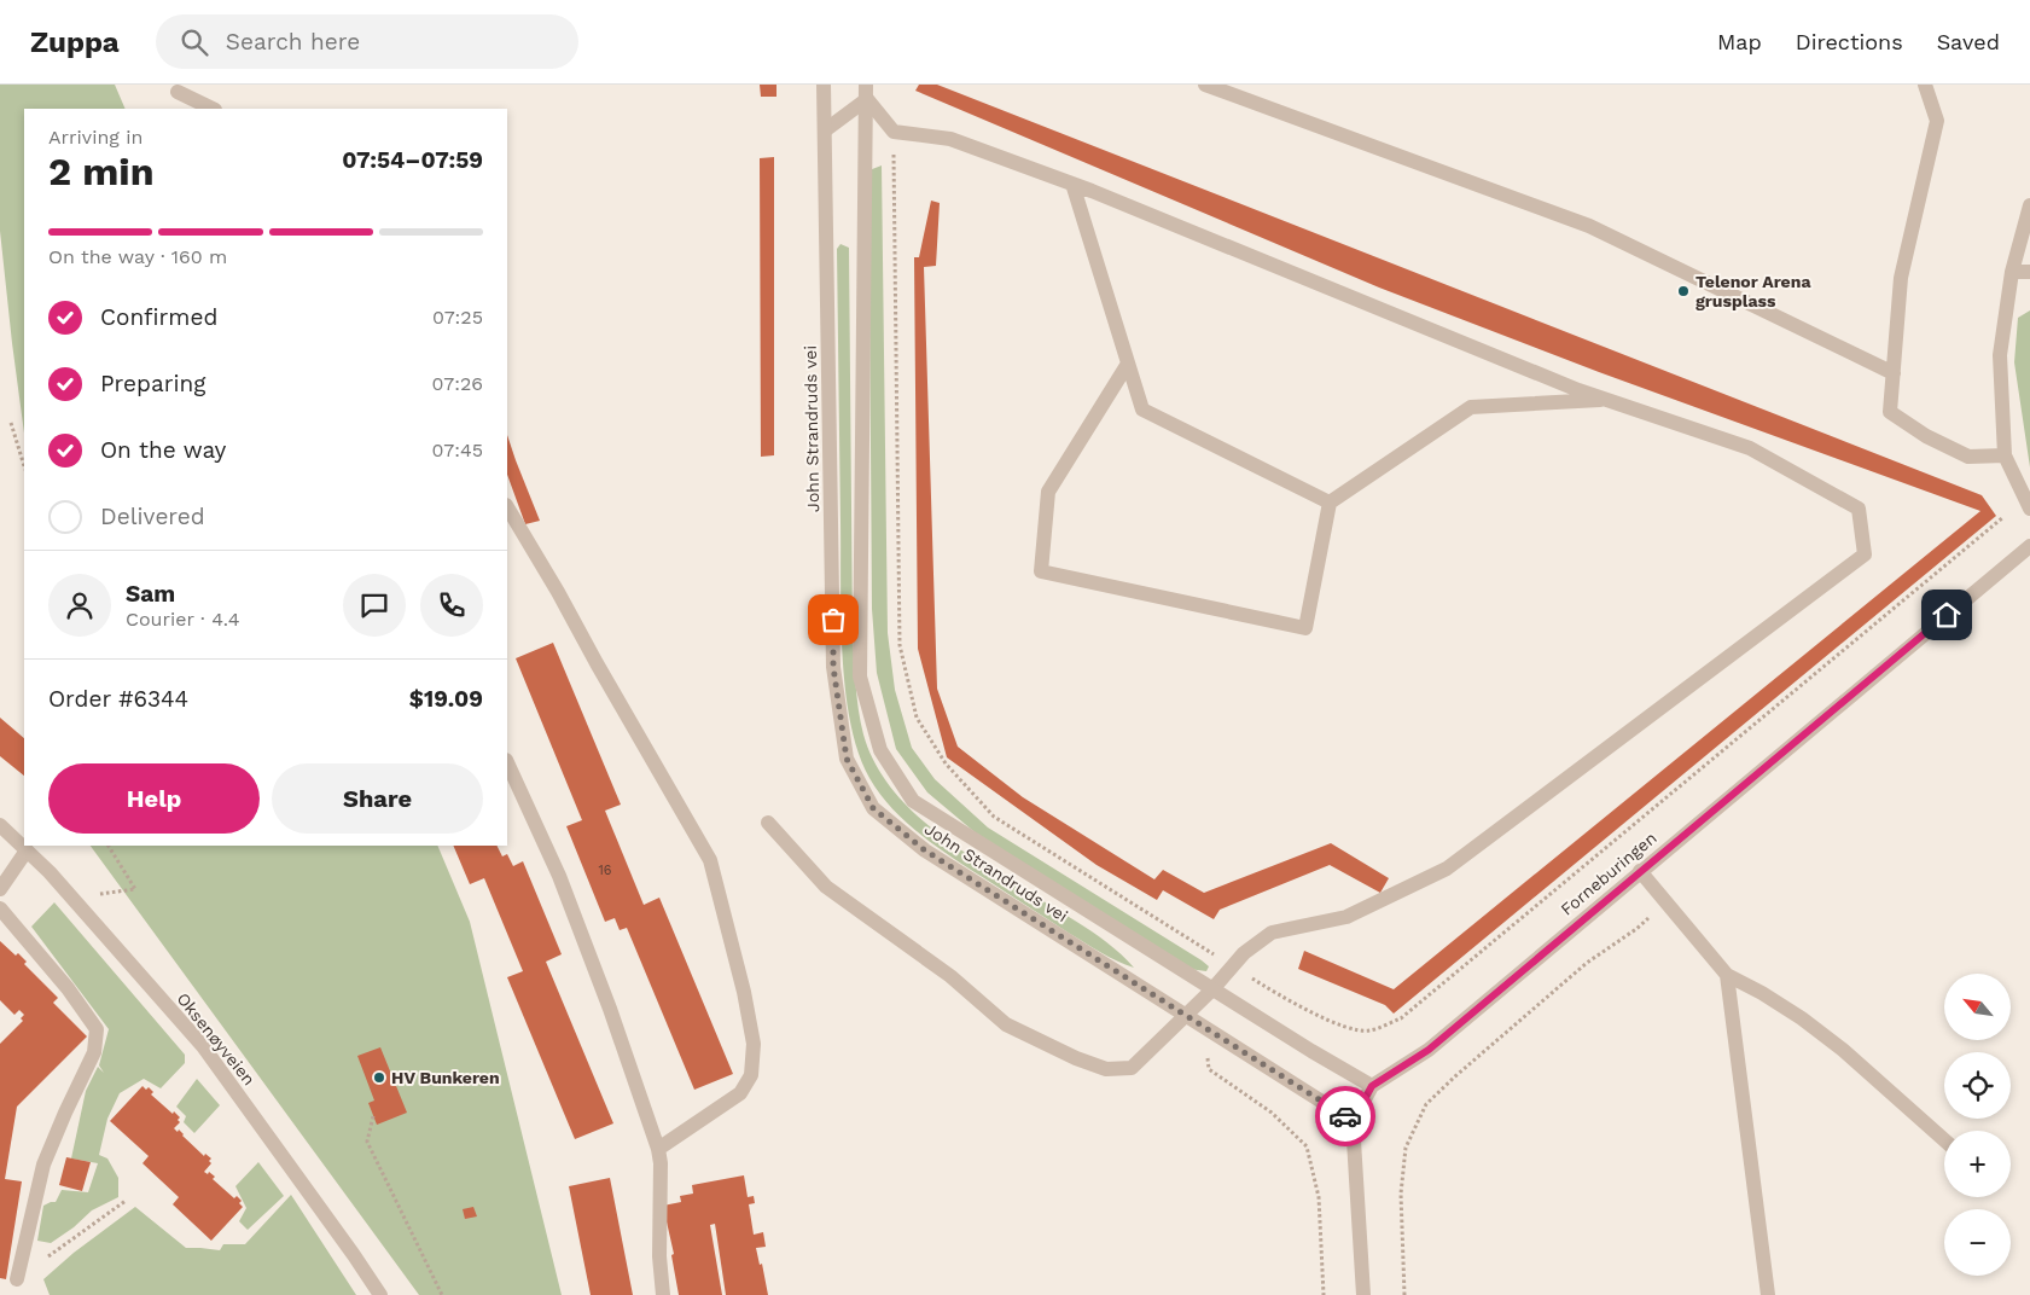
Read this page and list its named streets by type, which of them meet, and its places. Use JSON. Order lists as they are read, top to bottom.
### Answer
{
  "streets": {
    "street": ["John Strandruds vei", "Forneburingen", "Oksenøyveien"]
  },
  "crossings": [
    ["John Strandruds vei", "Forneburingen"]
  ],
  "places": ["Telenor Arena grusplass", "HV Bunkeren"],
  "house_numbers": ["16"],
  "north": "top left",
  "page": {
    "header": "Zuppa",
    "search": "Search here",
    "nav": ["Map", "Directions", "Saved"],
    "heading": ["2 min", "Arriving in", "07:54–07:59"],
    "panel": [
      "Sam",
      "Courier · 4.4",
      "Order #6344",
      "$19.09"
    ],
    "bar": "On the way · 160 m",
    "list": [
      ["Confirmed", "07:25"],
      ["Preparing", "07:26"],
      ["On the way", "07:45"],
      "Delivered"
    ],
    "buttons": ["Help", "Share"],
    "map_buttons": ["+", "−"]
  }
}
